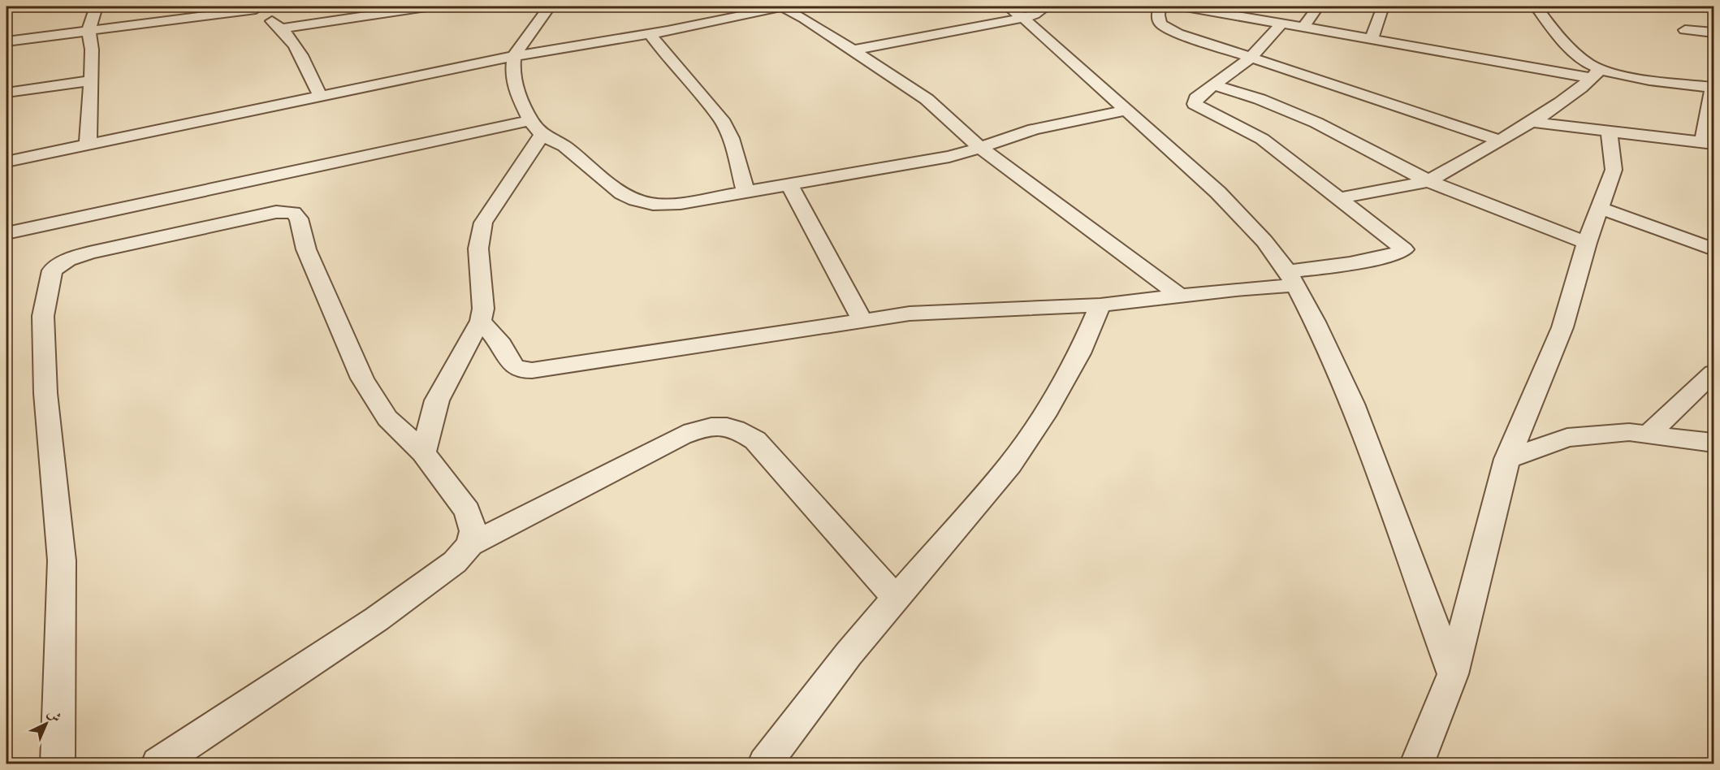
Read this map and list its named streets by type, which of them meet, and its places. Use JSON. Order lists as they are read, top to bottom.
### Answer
{
  "north": "top right"
}
